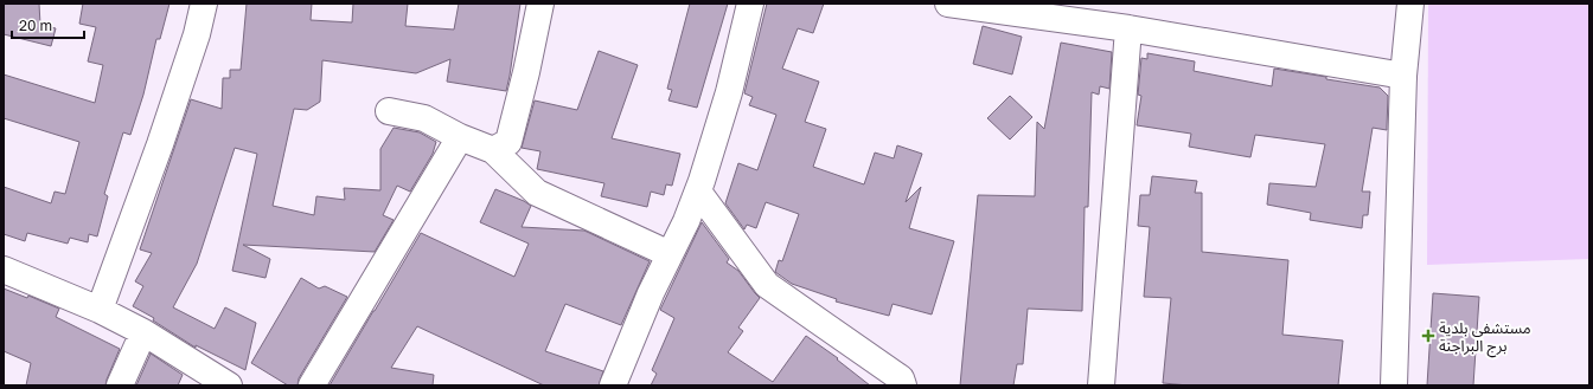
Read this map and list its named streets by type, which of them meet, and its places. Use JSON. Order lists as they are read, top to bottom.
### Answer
{
  "places": {
    "health": ["مستشفی بلدیة برج البراجنة"]
  },
  "scale_bar": "20 m"
}
